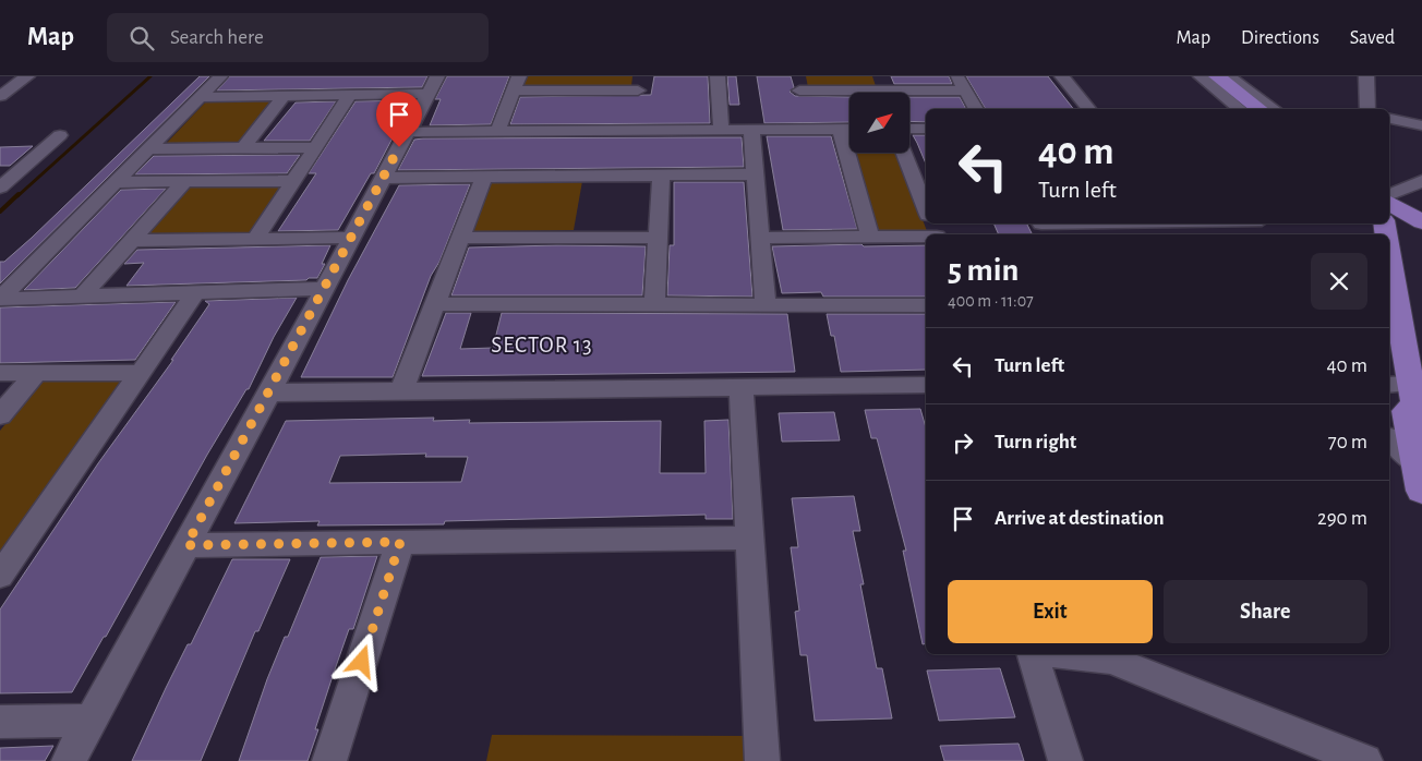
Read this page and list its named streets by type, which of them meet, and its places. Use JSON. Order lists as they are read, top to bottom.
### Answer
{
  "districts": ["SECTOR 13"],
  "north": "top right",
  "page": {
    "header": "Map",
    "search": "Search here",
    "nav": ["Map", "Directions", "Saved"],
    "turn": ["40 m", "Turn left"],
    "heading": ["5 min", "400 m · 11:07"],
    "list": [
      {
        "name": "Turn left",
        "value": "40 m"
      },
      {
        "name": "Turn right",
        "value": "70 m"
      },
      {
        "name": "Arrive at destination",
        "value": "290 m"
      }
    ],
    "buttons": ["Exit", "Share"]
  }
}
